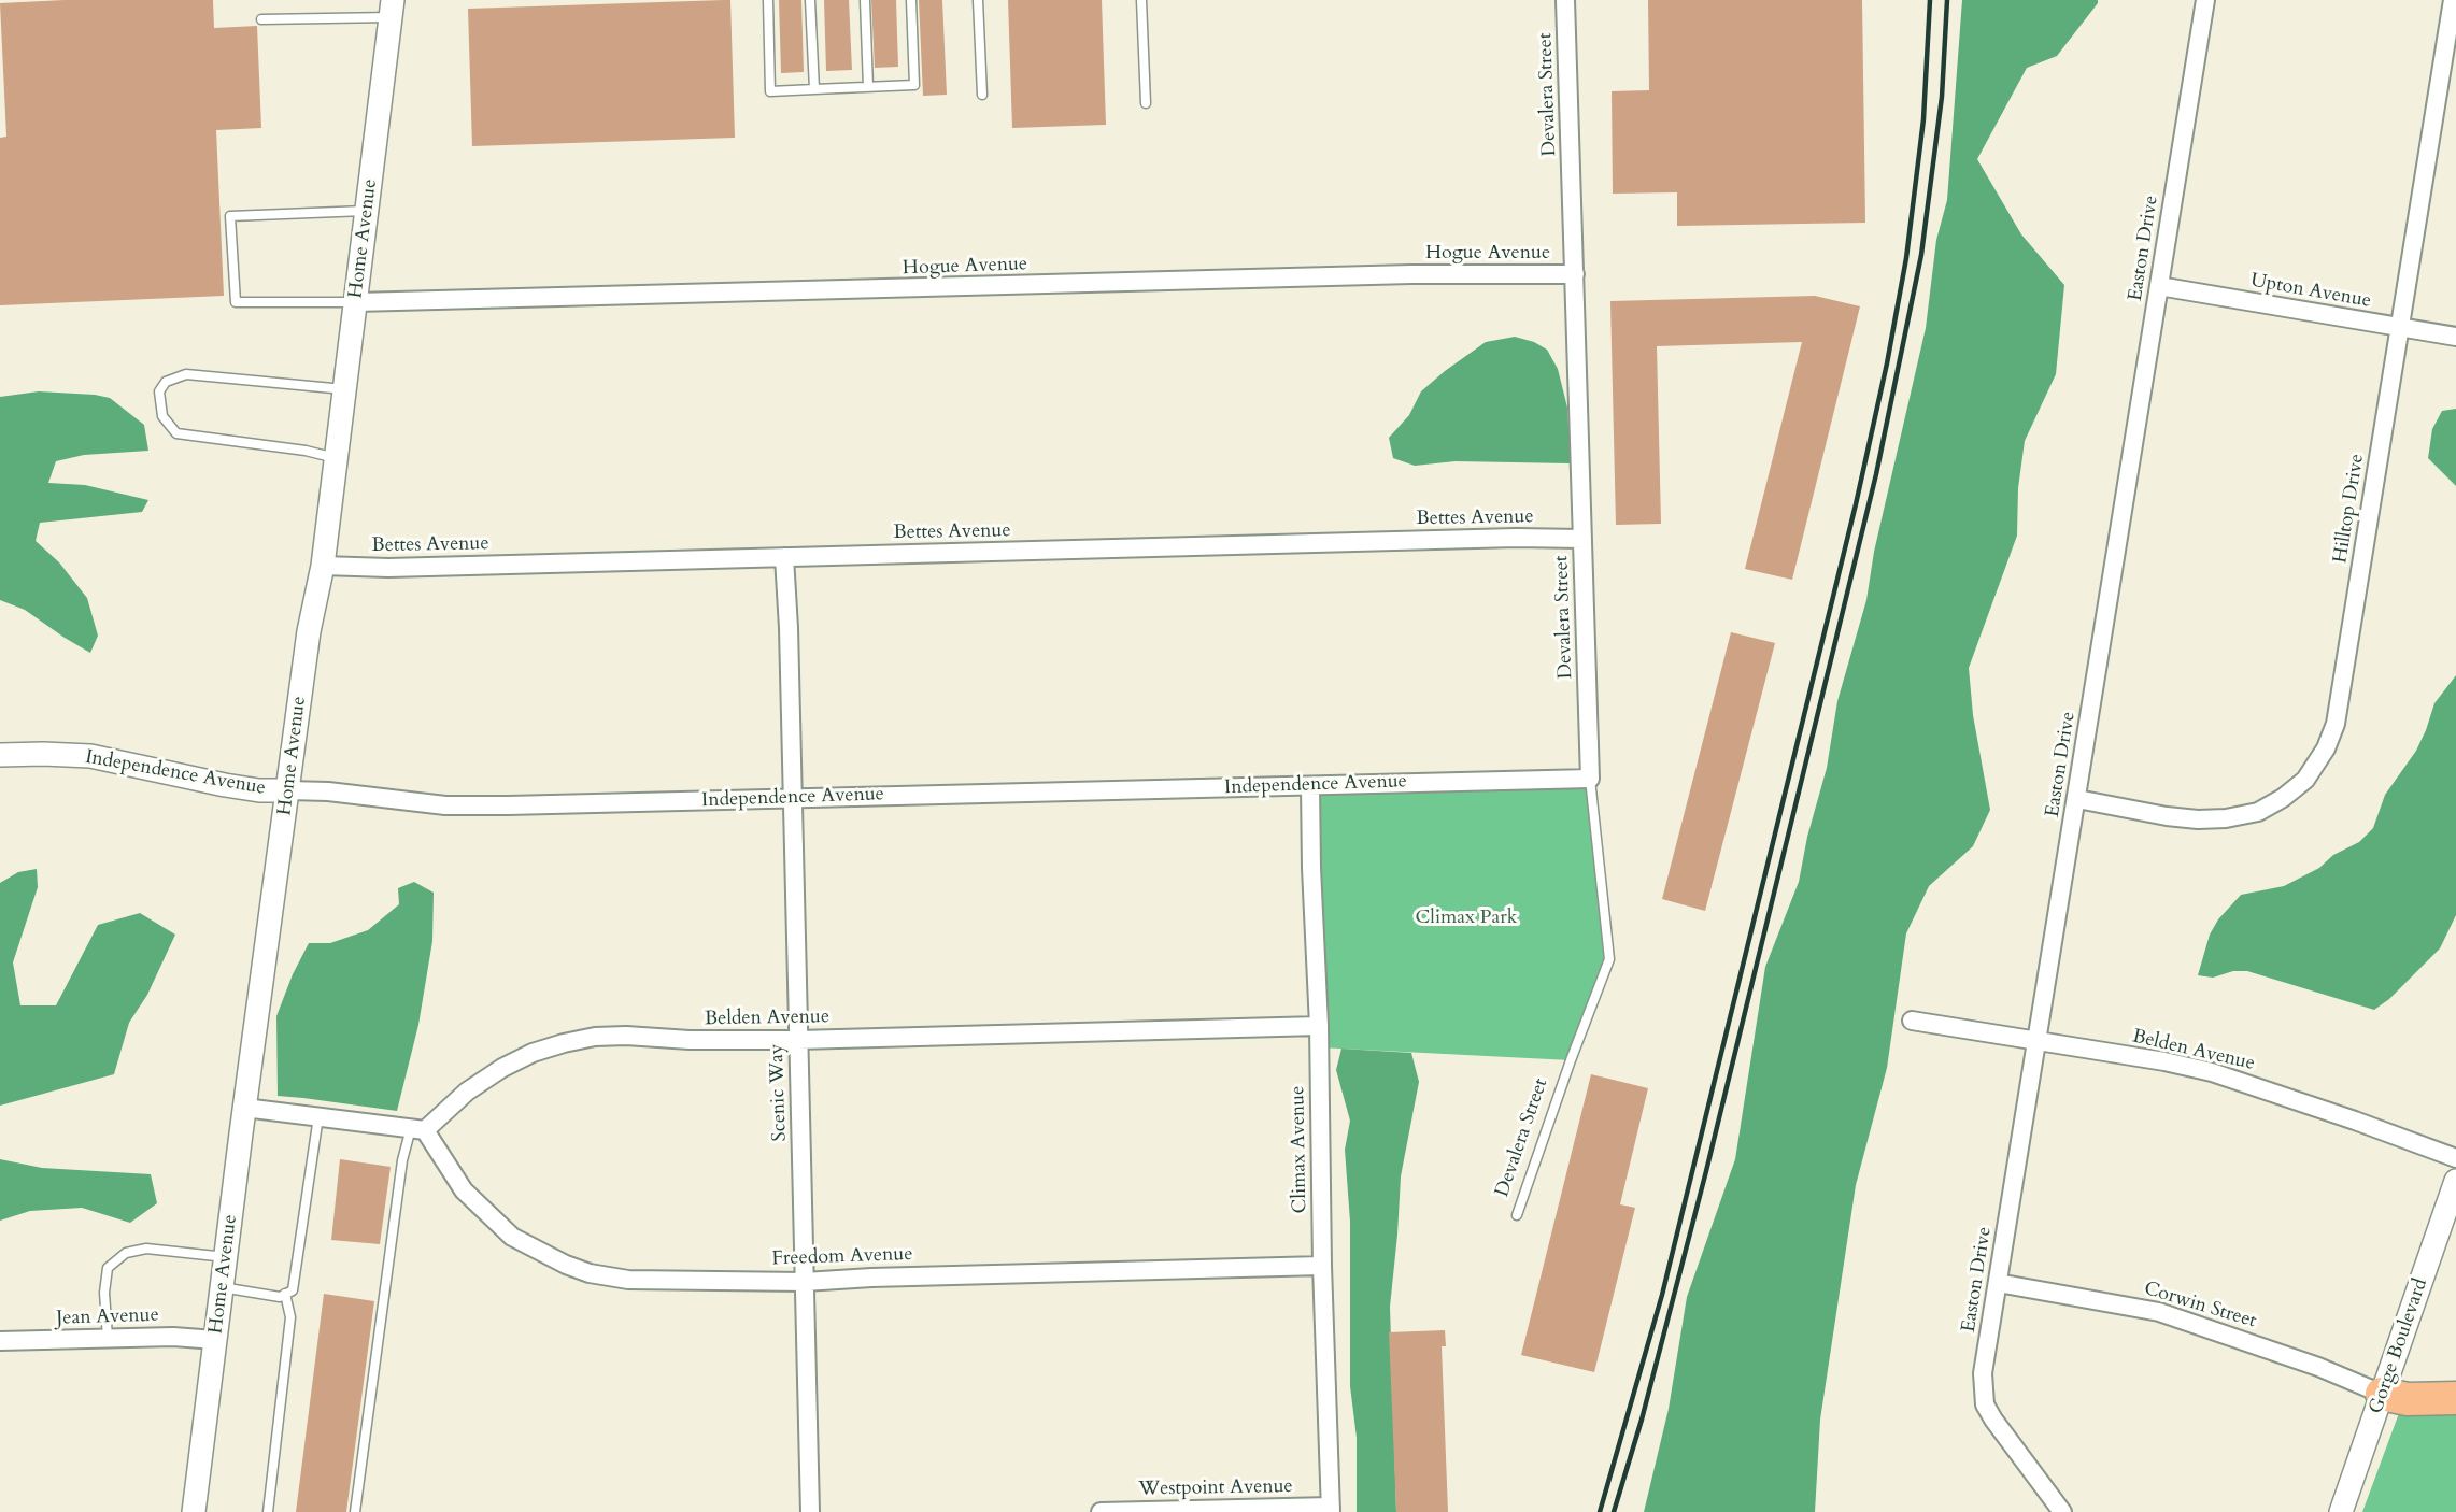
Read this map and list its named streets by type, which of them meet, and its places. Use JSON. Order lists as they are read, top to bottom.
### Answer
{
  "streets": {
    "street": [
      "Devalera Street",
      "Home Avenue",
      "Easton Drive",
      "Hogue Avenue",
      "Upton Avenue",
      "Hilltop Drive",
      "Bettes Avenue",
      "Independence Avenue",
      "Belden Avenue",
      "Scenic Way",
      "Climax Avenue",
      "Freedom Avenue",
      "Corwin Street",
      "Jean Avenue",
      "Gorge Boulevard",
      "Westpoint Avenue"
    ]
  },
  "crossings": [
    ["Devalera Street", "Hogue Avenue"],
    ["Devalera Street", "Bettes Avenue"],
    ["Devalera Street", "Independence Avenue"],
    ["Home Avenue", "Hogue Avenue"],
    ["Home Avenue", "Bettes Avenue"],
    ["Home Avenue", "Independence Avenue"],
    ["Home Avenue", "Jean Avenue"],
    ["Easton Drive", "Upton Avenue"],
    ["Easton Drive", "Hilltop Drive"],
    ["Easton Drive", "Belden Avenue"],
    ["Easton Drive", "Corwin Street"],
    ["Upton Avenue", "Hilltop Drive"],
    ["Bettes Avenue", "Scenic Way"],
    ["Independence Avenue", "Scenic Way"],
    ["Independence Avenue", "Climax Avenue"],
    ["Belden Avenue", "Scenic Way"],
    ["Belden Avenue", "Climax Avenue"],
    ["Belden Avenue", "Freedom Avenue"],
    ["Scenic Way", "Freedom Avenue"],
    ["Climax Avenue", "Freedom Avenue"],
    ["Climax Avenue", "Westpoint Avenue"],
    ["Corwin Street", "Gorge Boulevard"]
  ],
  "parks": ["Climax Park"]
}
